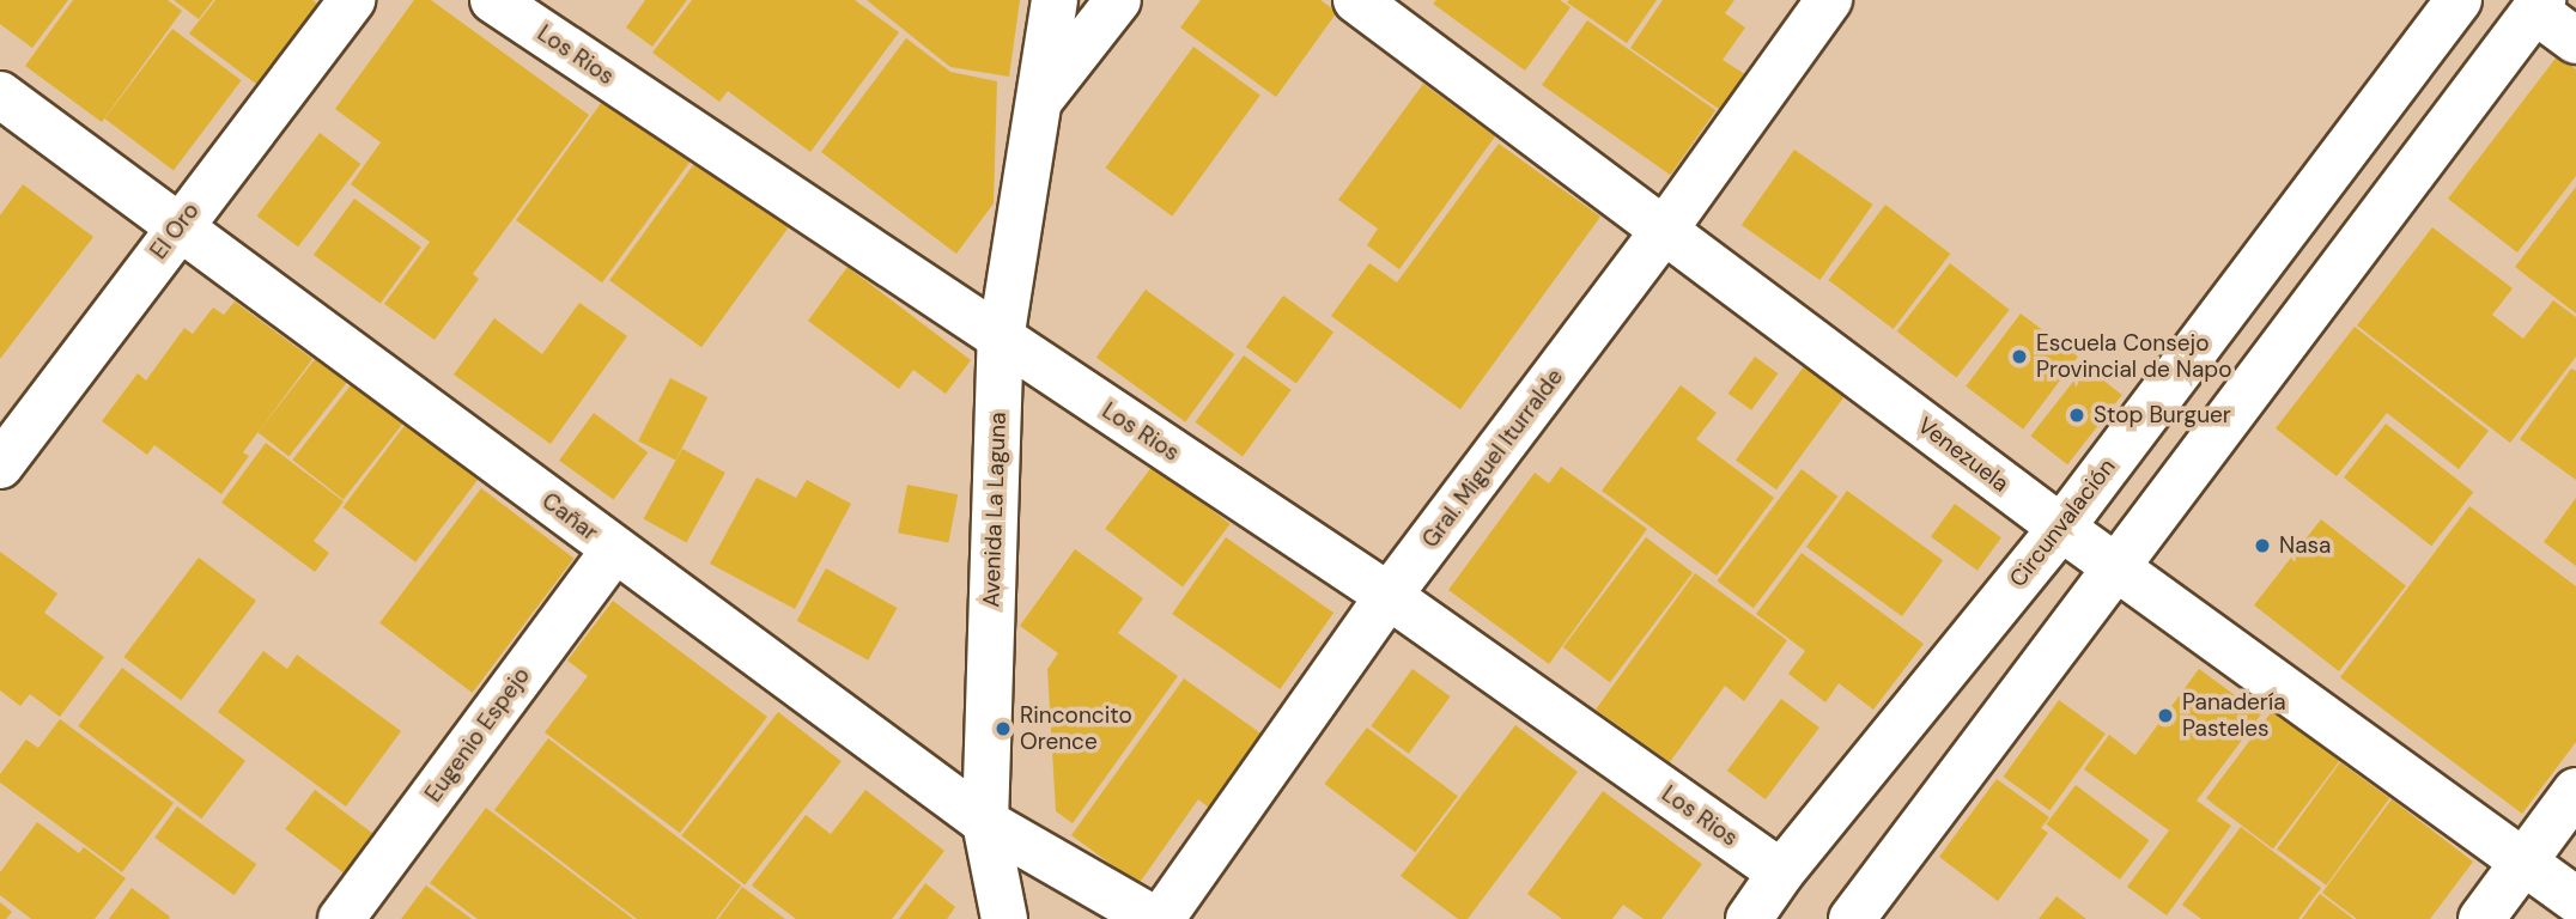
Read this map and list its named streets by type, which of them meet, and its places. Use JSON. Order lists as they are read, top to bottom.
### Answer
{
  "streets": {
    "street": [
      "Los Rios",
      "El Oro",
      "Venezuela",
      "Gral. Miguel Iturralde",
      "Avenida La Laguna",
      "Cañar",
      "Circunvalación",
      "Eugenio Espejo"
    ]
  },
  "crossings": [
    ["Los Rios", "Gral. Miguel Iturralde"],
    ["Los Rios", "Avenida La Laguna"],
    ["Los Rios", "Circunvalación"],
    ["El Oro", "Cañar"],
    ["Venezuela", "Gral. Miguel Iturralde"],
    ["Venezuela", "Circunvalación"],
    ["Gral. Miguel Iturralde", "Cañar"],
    ["Avenida La Laguna", "Cañar"],
    ["Cañar", "Eugenio Espejo"]
  ],
  "places": [
    "Escuela Consejo Provincial de Napo",
    "Stop Burguer",
    "Nasa",
    "Panadería Pasteles",
    "Rinconcito Orence"
  ]
}
